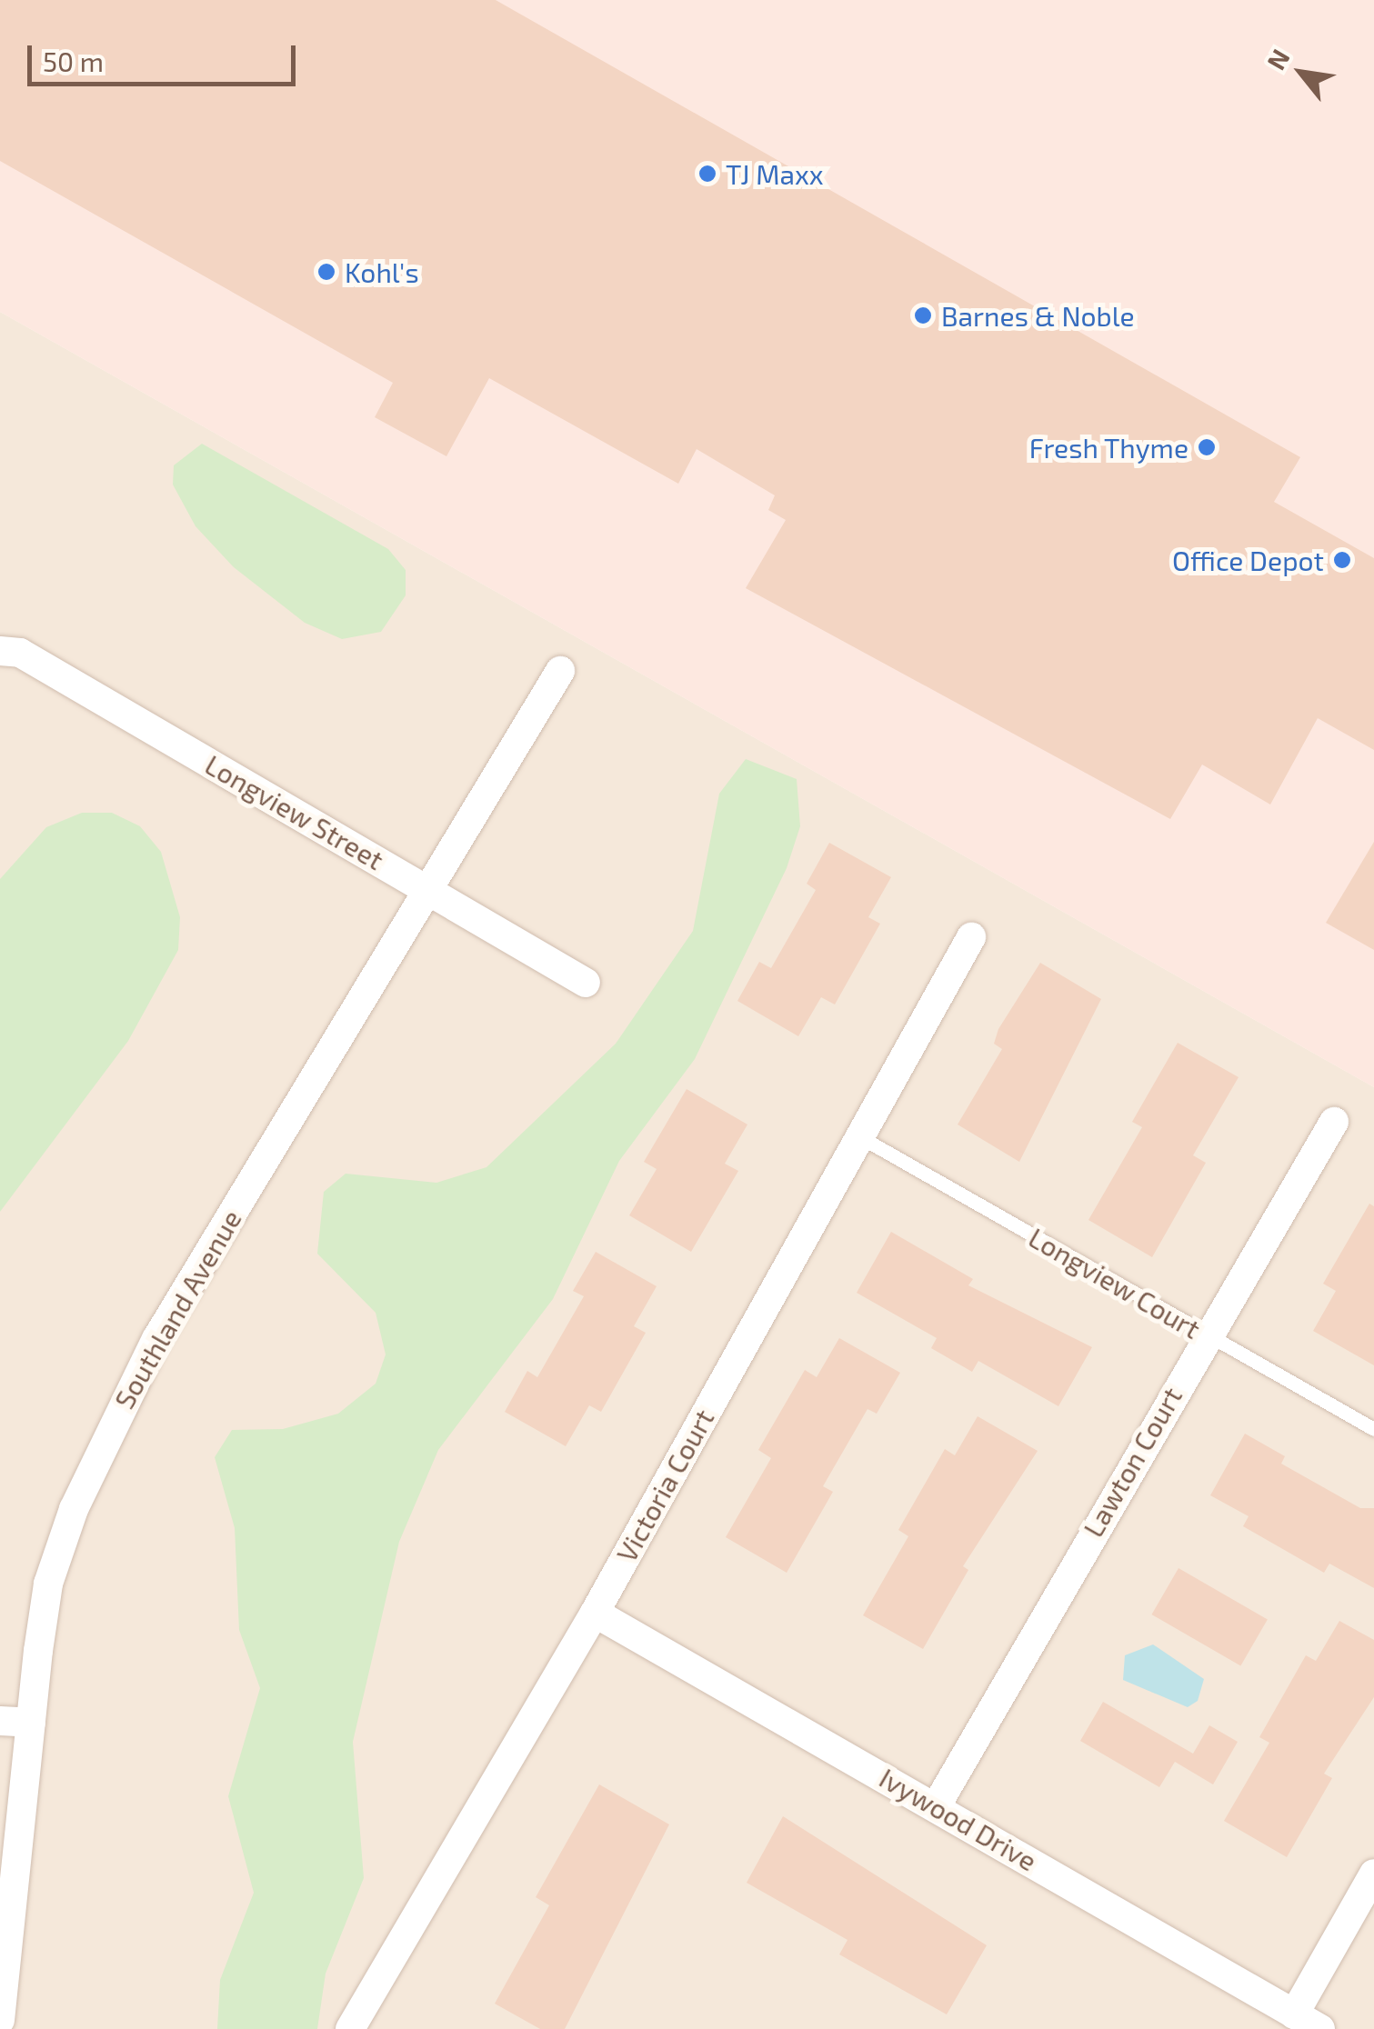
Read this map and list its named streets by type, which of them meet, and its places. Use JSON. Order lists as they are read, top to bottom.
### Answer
{
  "streets": {
    "street": [
      "Longview Street",
      "Southland Avenue",
      "Lawton Court",
      "Victoria Court",
      "Ivywood Drive"
    ],
    "lane": ["Longview Court"]
  },
  "crossings": [
    ["Longview Street", "Southland Avenue"],
    ["Longview Court", "Lawton Court"],
    ["Longview Court", "Victoria Court"],
    ["Lawton Court", "Ivywood Drive"],
    ["Victoria Court", "Ivywood Drive"]
  ],
  "places": [
    "TJ Maxx",
    "Kohl's",
    "Barnes & Noble",
    "Fresh Thyme",
    "Office Depot"
  ],
  "scale_bar": "50 m",
  "north": "top left"
}
